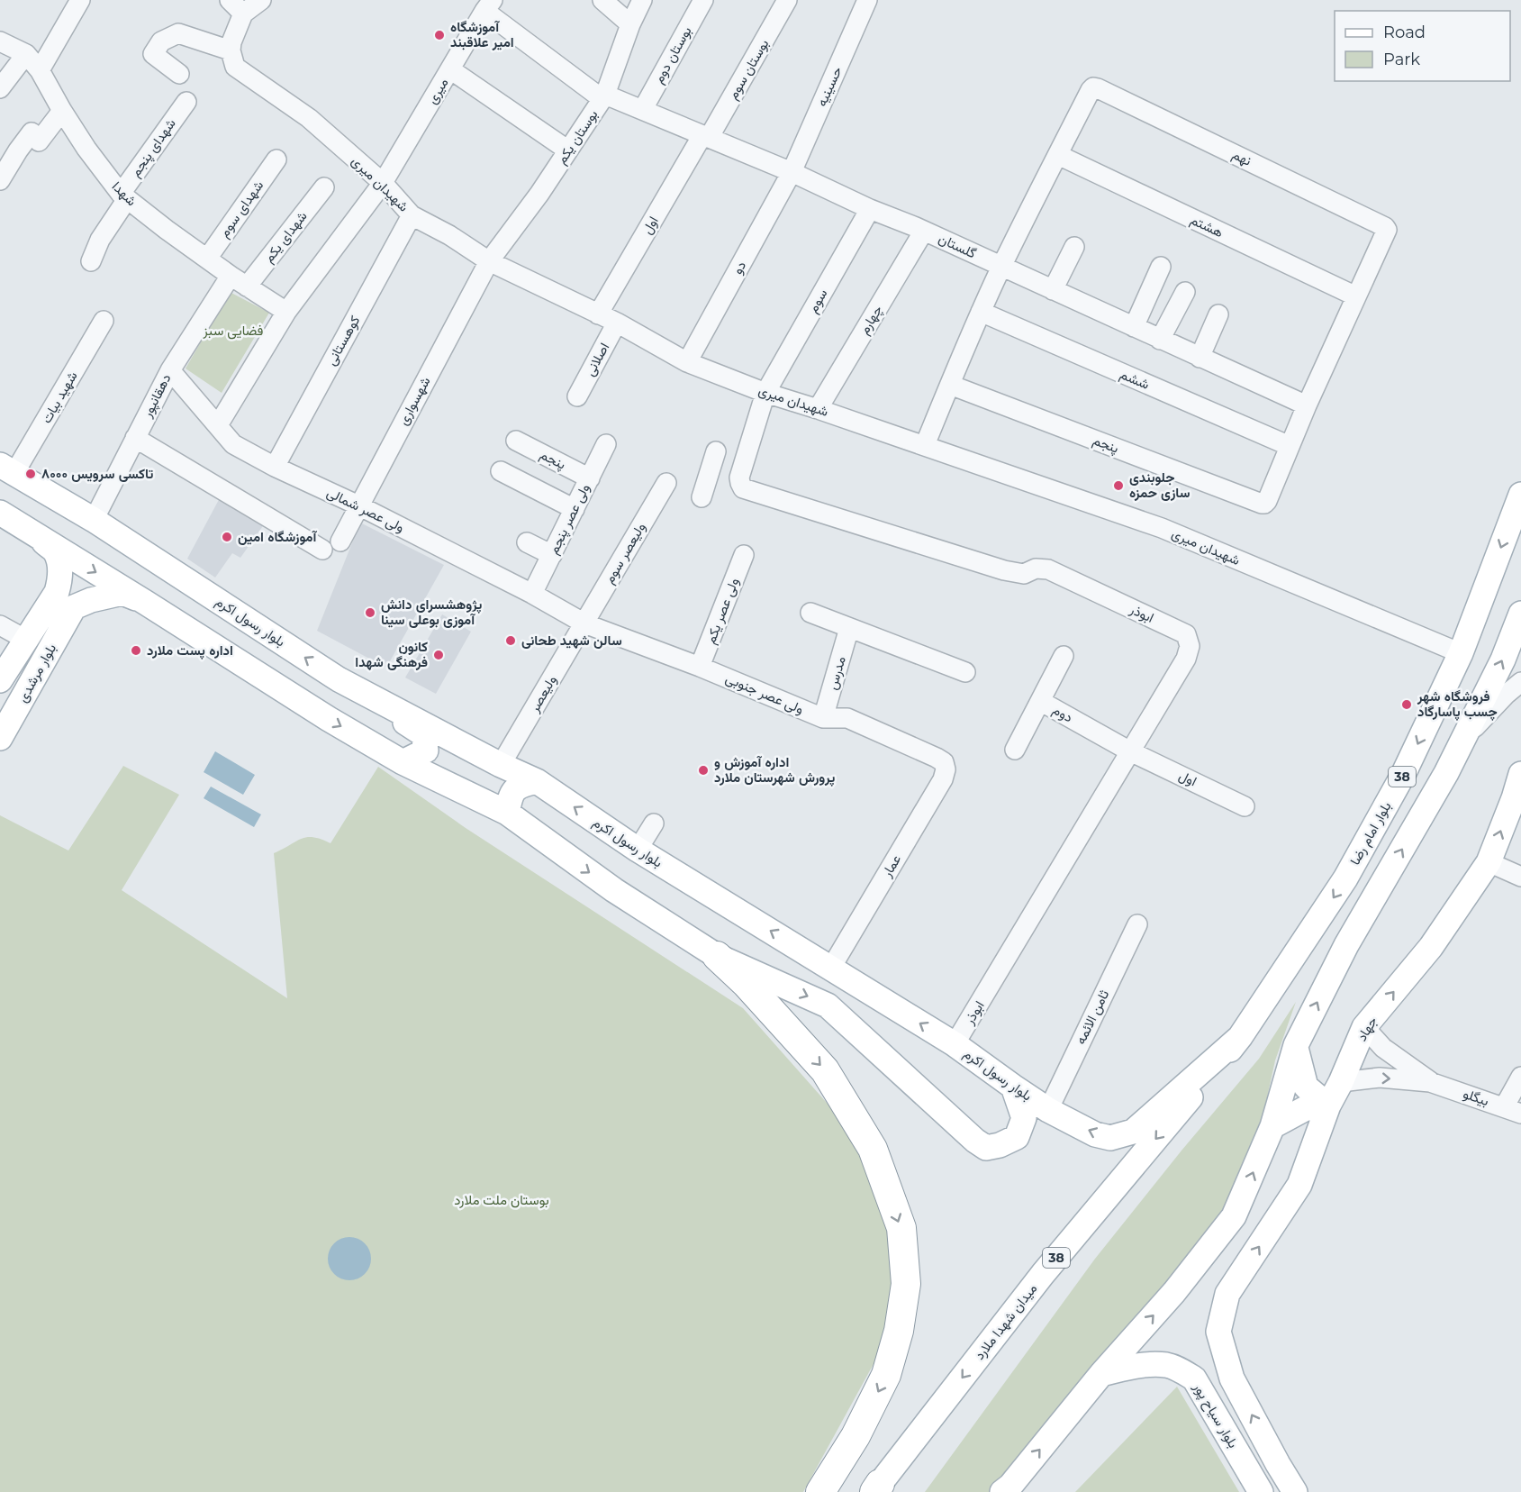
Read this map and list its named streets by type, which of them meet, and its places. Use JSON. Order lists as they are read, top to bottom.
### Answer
{
  "streets": {
    "main road": [
      "بلوار رسول اکرم",
      "بلوار مرشدی",
      "38",
      "بلوار امام رضا",
      "جهاد",
      "میدان شهدا ملارد",
      "بلوار سیاح پور"
    ],
    "street": [
      "بوستان دوم",
      "بوستان سوم",
      "حسینیه",
      "میری",
      "بوستان یکم",
      "شهدای پنجم",
      "نهم",
      "شهیدان میری",
      "شهدا",
      "شهدای سوم",
      "اول",
      "هشتم",
      "شهدای یکم",
      "گلستان",
      "دو",
      "سوم",
      "چهارم",
      "کوهستانی",
      "اصلانی",
      "ششم",
      "دهقانپور",
      "شهید بیات",
      "شهسواری",
      "پنجم",
      "ولی عصر شمالی",
      "ولی عصر پنجم",
      "ولیعصر سوم",
      "ولی عصر یکم",
      "ابوذر",
      "مدرس",
      "ولیعصر",
      "ولی عصر جنوبی",
      "دوم",
      "عمار",
      "ثامن الائمه",
      "بیگلو"
    ]
  },
  "crossings": [
    ["بوستان دوم", "گلستان"],
    ["بوستان سوم", "اول"],
    ["بوستان سوم", "گلستان"],
    ["حسینیه", "گلستان"],
    ["حسینیه", "دو"],
    ["میری", "شهیدان میری"],
    ["میری", "گلستان"],
    ["بوستان یکم", "شهیدان میری"],
    ["بوستان یکم", "گلستان"],
    ["بوستان یکم", "شهسواری"],
    ["شهدای پنجم", "شهدا"],
    ["نهم", "هشتم"],
    ["شهیدان میری", "اول"],
    ["شهیدان میری", "دو"],
    ["شهیدان میری", "سوم"],
    ["شهیدان میری", "چهارم"],
    ["شهیدان میری", "کوهستانی"],
    ["شهیدان میری", "اصلانی"],
    ["شهیدان میری", "شهسواری"],
    ["شهیدان میری", "بلوار امام رضا"],
    ["شهدا", "شهدای سوم"],
    ["شهدا", "شهدای یکم"],
    ["شهدا", "دهقانپور"],
    ["اول", "گلستان"],
    ["اول", "ابوذر"],
    ["اول", "دوم"],
    ["گلستان", "دو"],
    ["گلستان", "سوم"],
    ["گلستان", "چهارم"],
    ["کوهستانی", "ولی عصر شمالی"],
    ["ششم", "پنجم"],
    ["دهقانپور", "ولی عصر شمالی"],
    ["دهقانپور", "بلوار رسول اکرم"],
    ["شهید بیات", "بلوار رسول اکرم"],
    ["شهسواری", "ولی عصر شمالی"],
    ["پنجم", "ولی عصر پنجم"],
    ["ولی عصر شمالی", "ولی عصر پنجم"],
    ["ولی عصر شمالی", "ولیعصر سوم"],
    ["ولی عصر شمالی", "ولیعصر"],
    ["ولی عصر شمالی", "ولی عصر جنوبی"],
    ["ولیعصر سوم", "ولیعصر"],
    ["ولیعصر سوم", "ولی عصر جنوبی"],
    ["ولی عصر یکم", "ولی عصر جنوبی"],
    ["ابوذر", "بلوار رسول اکرم"],
    ["ابوذر", "دوم"],
    ["بلوار رسول اکرم", "ولیعصر"],
    ["بلوار رسول اکرم", "بلوار امام رضا"],
    ["بلوار رسول اکرم", "عمار"],
    ["بلوار رسول اکرم", "ثامن الائمه"],
    ["بلوار رسول اکرم", "میدان شهدا ملارد"],
    ["مدرس", "ولی عصر جنوبی"],
    ["ولیعصر", "ولی عصر جنوبی"],
    ["ولی عصر جنوبی", "عمار"],
    ["38", "بلوار سیاح پور"],
    ["بلوار امام رضا", "میدان شهدا ملارد"]
  ],
  "parks": ["فضایی سبز", "بوستان ملت ملارد"],
  "places": [
    "آموزشگاه امیر علاقبند",
    "تاکسی سرویس ۸۰۰۰",
    "جلوبندی سازی حمزه",
    "آموزشگاه امین",
    "پژوهشسرای دانش آموزی بوعلی سینا",
    "سالن شهید طحانی",
    "اداره پست ملارد",
    "کانون فرهنگی شهدا",
    "فروشگاه شهر چسب پاسارگاد",
    "اداره آموزش و پرورش شهرستان ملارد"
  ],
  "legend": ["Road", "Park"]
}
